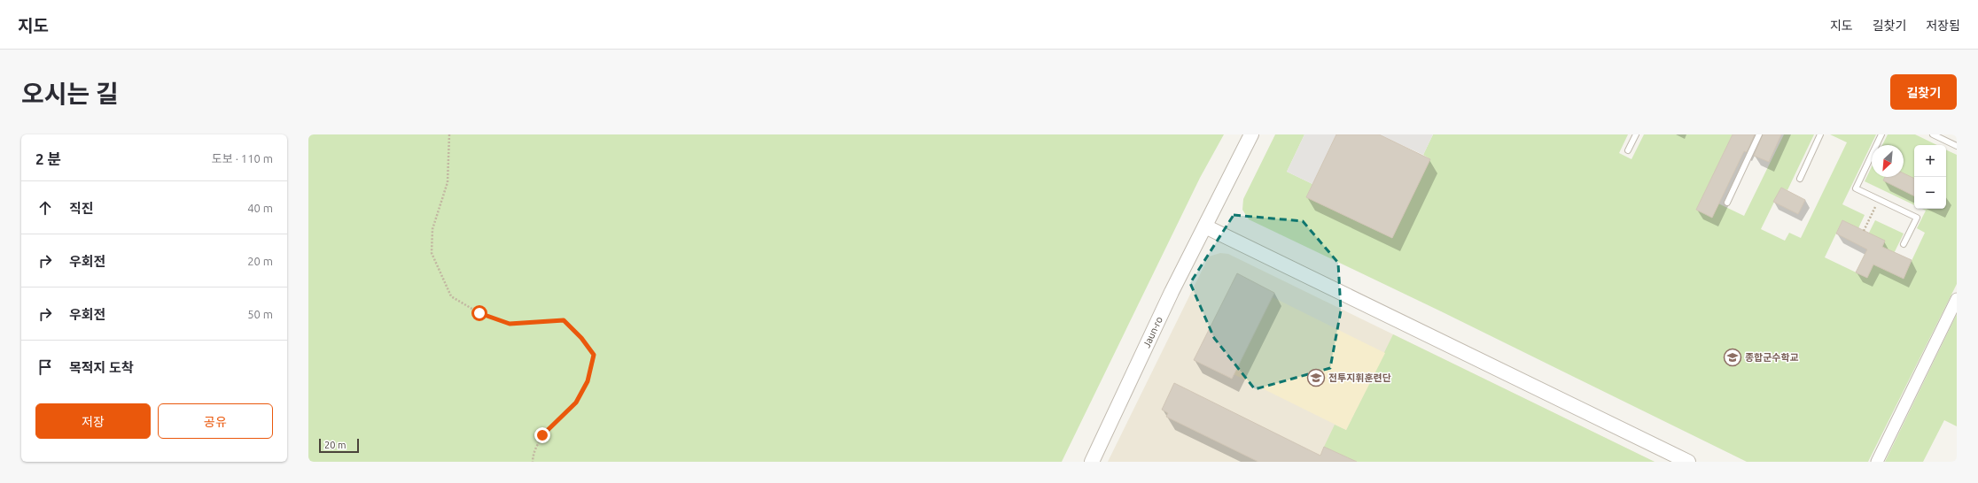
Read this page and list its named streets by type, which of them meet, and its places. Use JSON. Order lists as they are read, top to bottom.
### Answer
{
  "streets": {
    "street": ["Jaun-ro"]
  },
  "places": {
    "school or university": ["종합군수학교", "전투지휘훈련단"]
  },
  "scale_bar": "20 m",
  "north": "bottom left",
  "page": {
    "header": "지도",
    "nav": ["지도", "길찾기", "저장됨"],
    "title": "오시는 길",
    "buttons": [
      "길찾기",
      ["저장", "공유"]
    ],
    "heading": ["2 분", "도보 · 110 m"],
    "map_buttons": ["+", "−"],
    "list": [
      ["직진", "40 m"],
      ["우회전", "20 m"],
      ["우회전", "50 m"],
      "목적지 도착"
    ],
    "scale": "20 m"
  }
}
